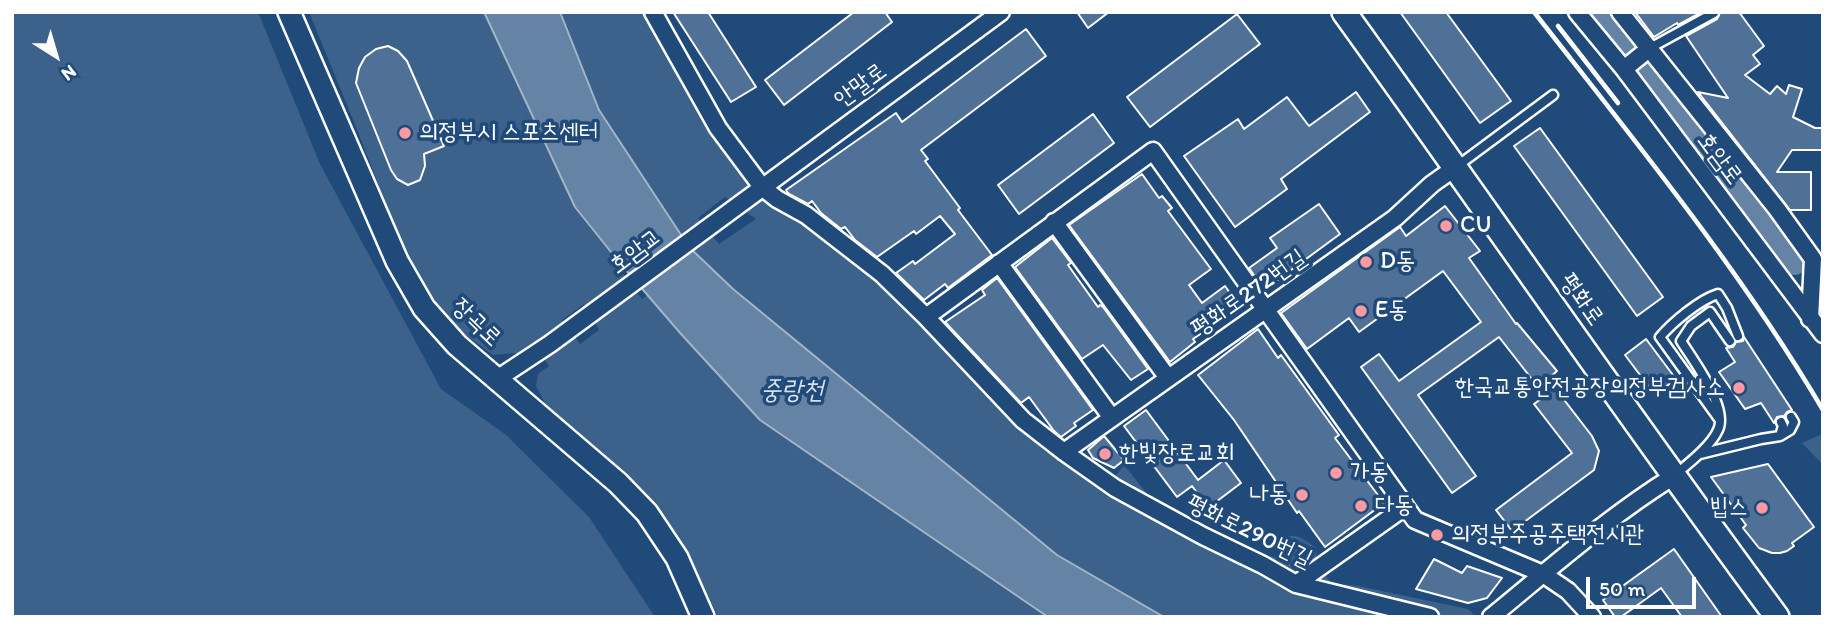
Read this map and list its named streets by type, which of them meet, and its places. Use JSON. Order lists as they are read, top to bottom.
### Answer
{
  "streets": {
    "main road": ["평화로"],
    "street": [
      "안말로",
      "호암로",
      "호암교",
      "평화로272번길",
      "장곡로",
      "평화로290번길"
    ]
  },
  "crossings": [
    ["안말로", "호암교"],
    ["안말로", "평화로290번길"],
    ["호암교", "장곡로"],
    ["호암교", "평화로290번길"],
    ["평화로272번길", "평화로"],
    ["평화로272번길", "평화로290번길"]
  ],
  "water": ["중랑천"],
  "places": [
    "의정부시 스포츠센터",
    "CU",
    "D동",
    "E동",
    "한국교통안전공장의정부검사소",
    "한빛장로교회",
    "가동",
    "나동",
    "다동",
    "빕스",
    "의정부주공주택전시관"
  ],
  "scale_bar": "50 m",
  "north": "bottom right"
}
